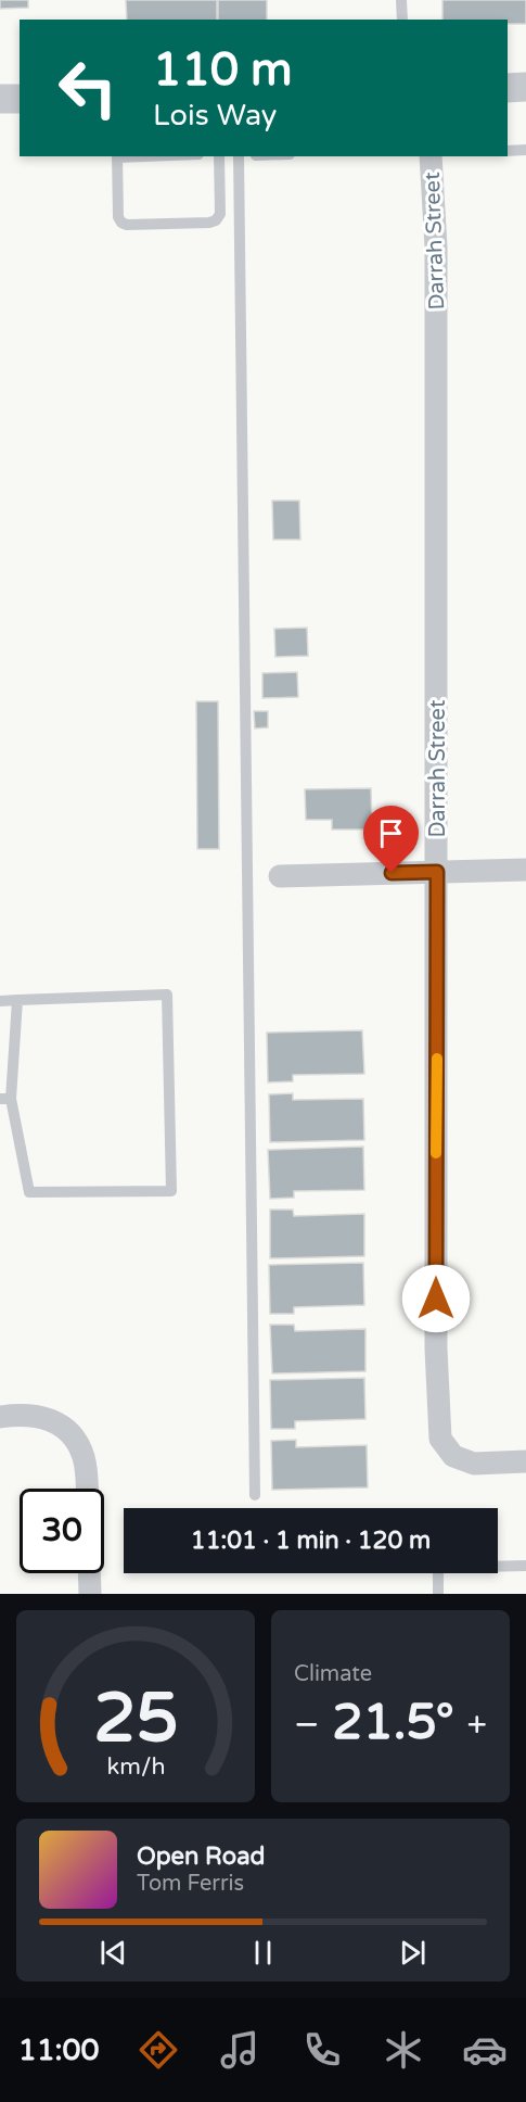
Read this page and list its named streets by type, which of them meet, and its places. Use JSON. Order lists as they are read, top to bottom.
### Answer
{
  "streets": {
    "street": ["Darrah Street"]
  },
  "page": {
    "turn": ["110 m", "Lois Way"],
    "limit": "30",
    "trip": "11:01 · 1 min · 120 m",
    "tile": "Climate",
    "heat": ["−", "21.5°", "+"],
    "song": ["Open Road", "Tom Ferris"],
    "tabs": "11:00",
    "gauge": ["25", "km/h"]
  }
}
